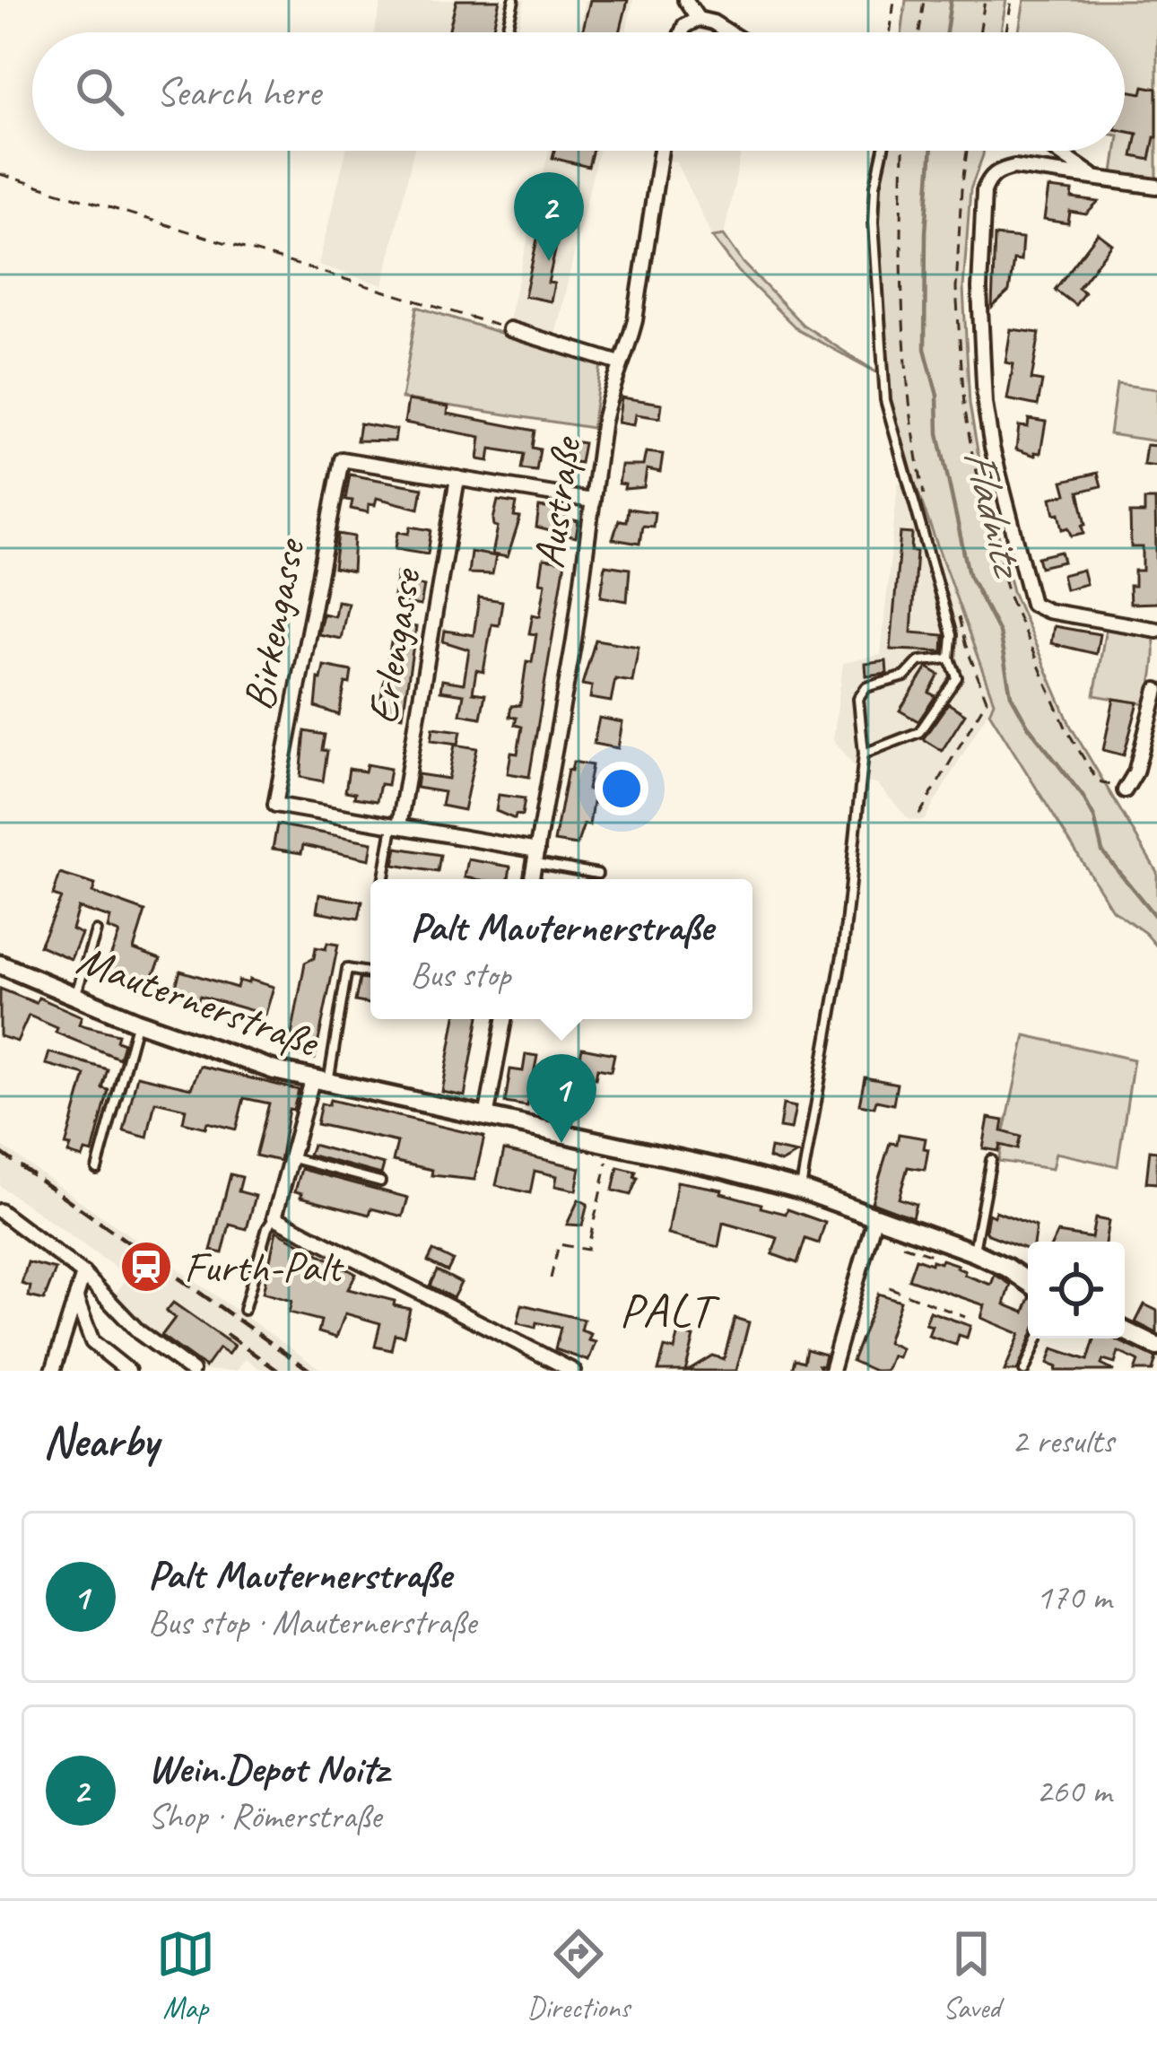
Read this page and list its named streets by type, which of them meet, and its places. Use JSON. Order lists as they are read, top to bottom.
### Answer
{
  "streets": {
    "street": [
      "Austraße",
      "Birkengasse",
      "Erlengasse",
      "Mauternerstraße"
    ]
  },
  "crossings": [
    ["Birkengasse", "Erlengasse"]
  ],
  "districts": ["PALT"],
  "water": ["Fladnitz"],
  "places": {
    "station": ["Furth-Palt"]
  },
  "page": {
    "search": "Search here",
    "pins": ["2", "1"],
    "popup": ["Palt Mauternerstraße", "Bus stop"],
    "heading": ["Nearby", "2 results"],
    "list": [
      {
        "mark": "1",
        "name": "Palt Mauternerstraße",
        "note": "Bus stop · Mauternerstraße",
        "value": "170 m"
      },
      {
        "mark": "2",
        "name": "Wein.Depot Noitz",
        "note": "Shop · Römerstraße",
        "value": "260 m"
      }
    ],
    "nav": ["Map", "Directions", "Saved"]
  }
}
